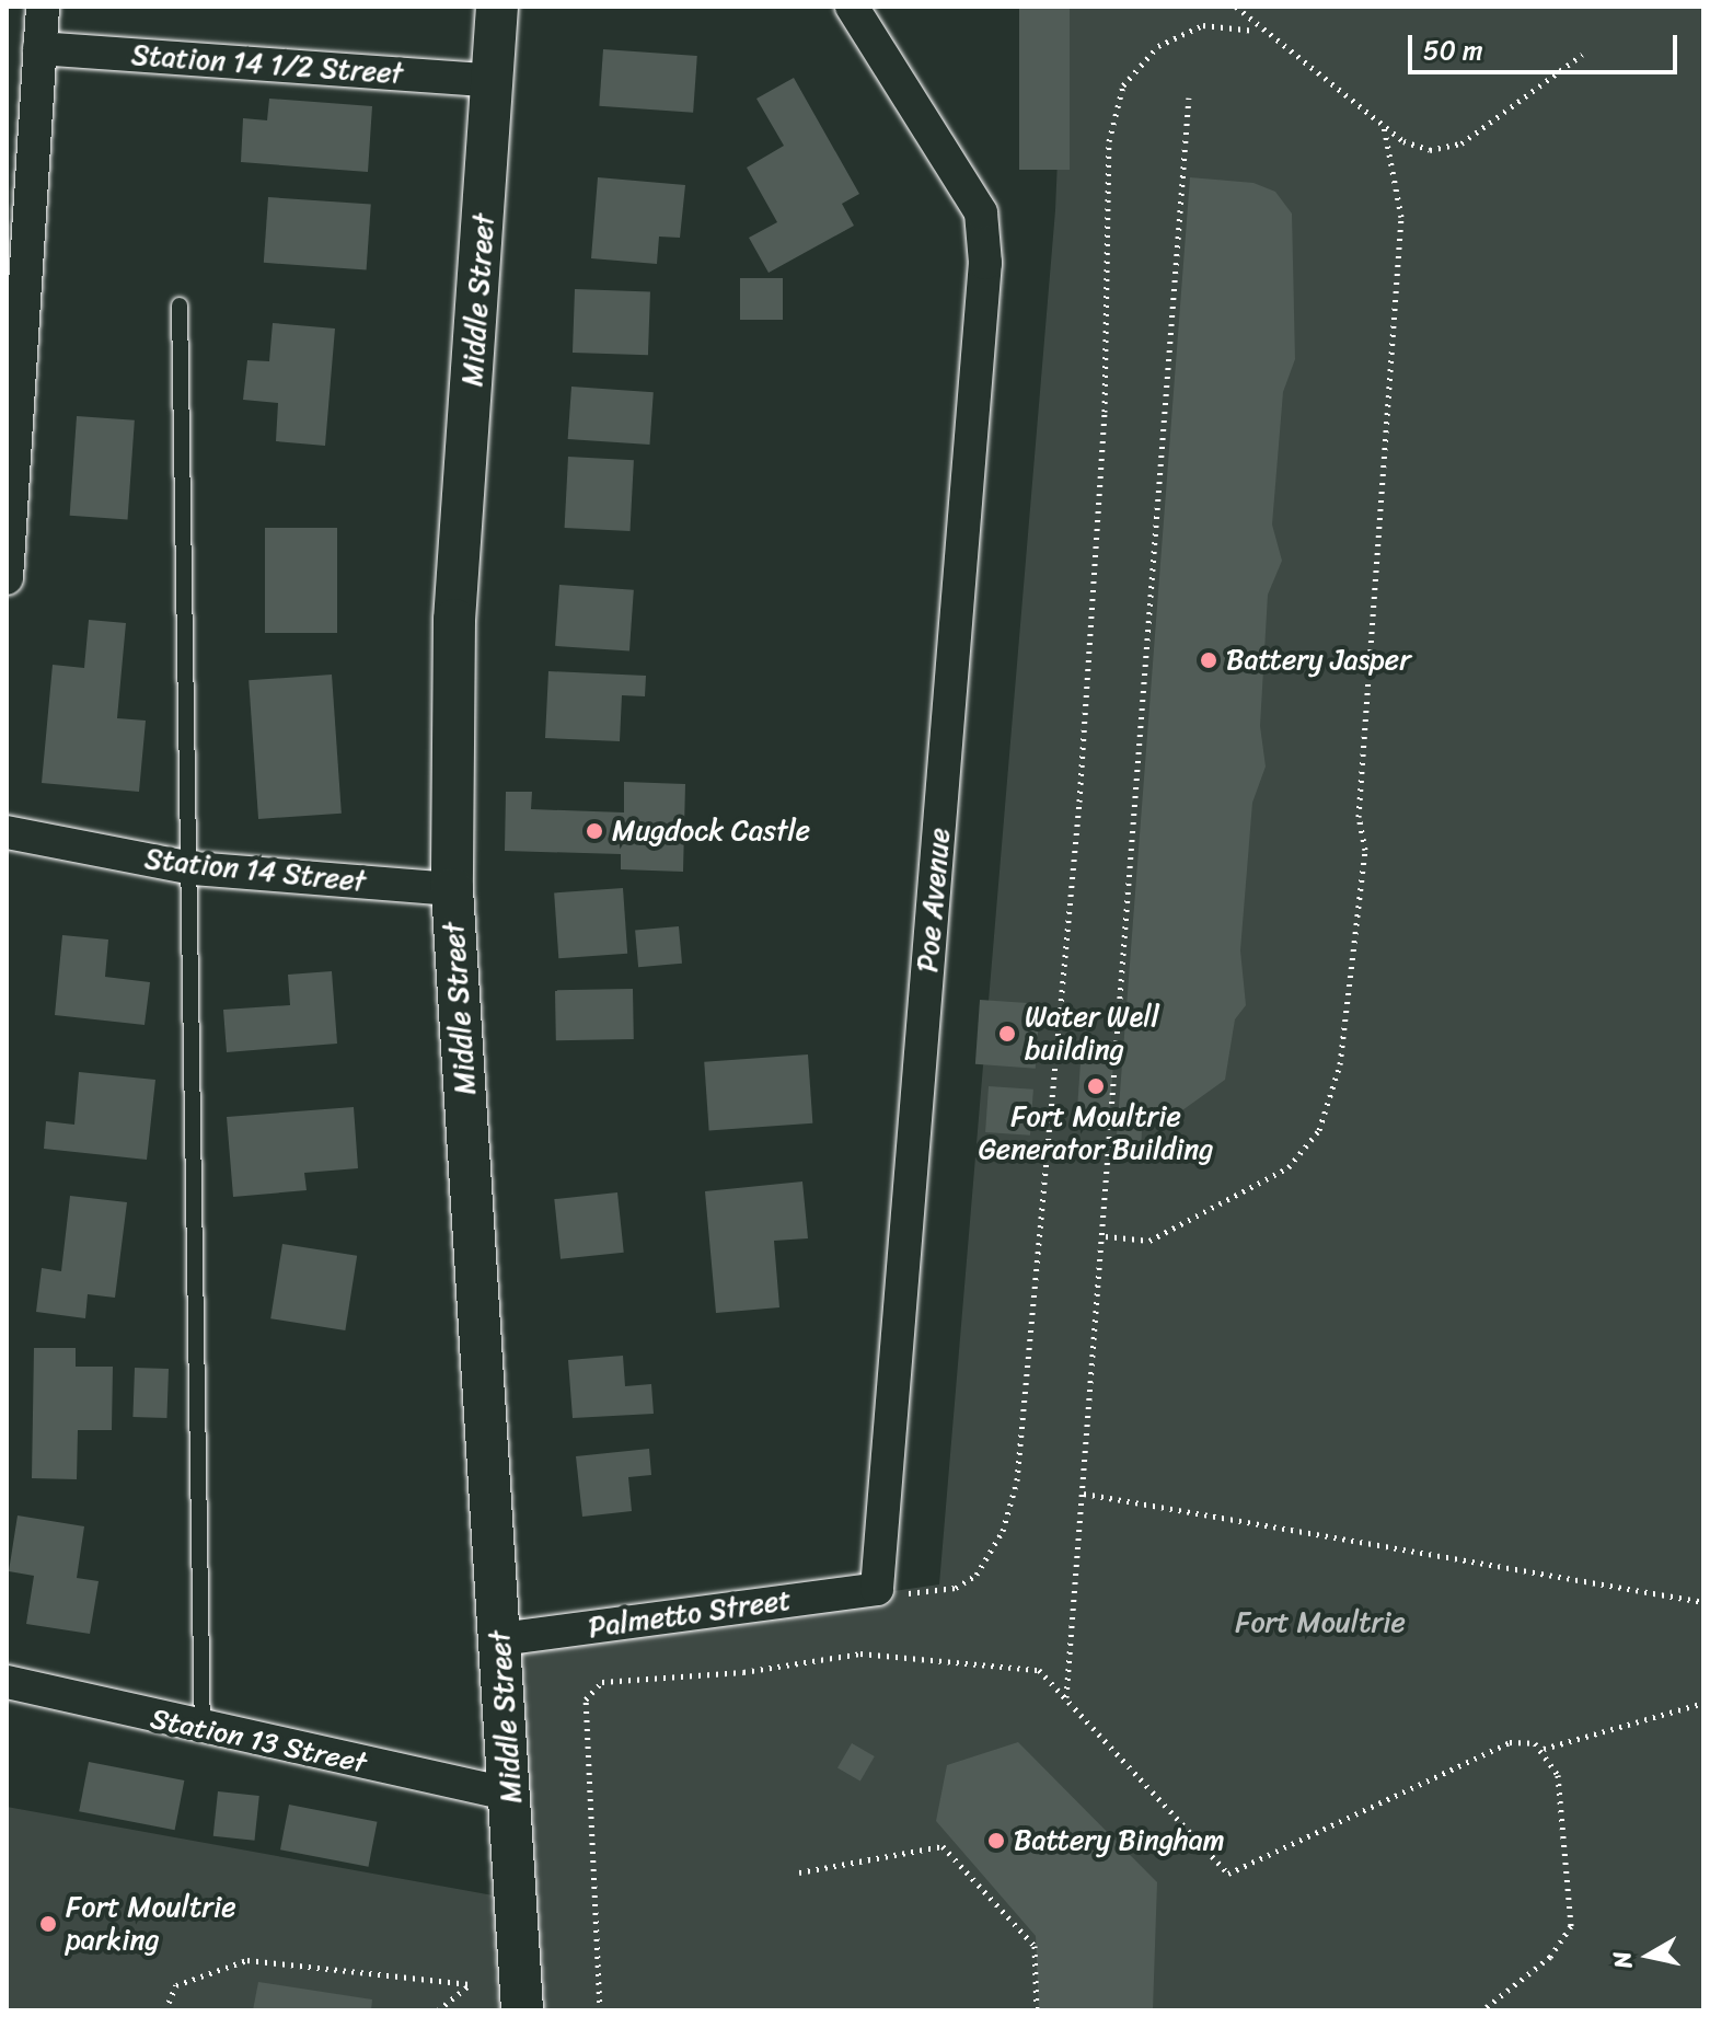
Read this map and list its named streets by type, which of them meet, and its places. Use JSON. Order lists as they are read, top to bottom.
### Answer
{
  "streets": {
    "street": [
      "Station 14 1/2 Street",
      "Middle Street",
      "Station 14 Street",
      "Poe Avenue",
      "Palmetto Street",
      "Station 13 Street"
    ]
  },
  "crossings": [
    ["Station 14 1/2 Street", "Middle Street"],
    ["Middle Street", "Station 14 Street"],
    ["Middle Street", "Palmetto Street"],
    ["Middle Street", "Station 13 Street"],
    ["Poe Avenue", "Palmetto Street"]
  ],
  "parks": ["Fort Moultrie"],
  "places": [
    "Battery Jasper",
    "Mugdock Castle",
    "Water Well building",
    "Fort Moultrie Generator Building",
    "Battery Bingham",
    "Fort Moultrie parking"
  ],
  "scale_bar": "50 m",
  "north": "left"
}
